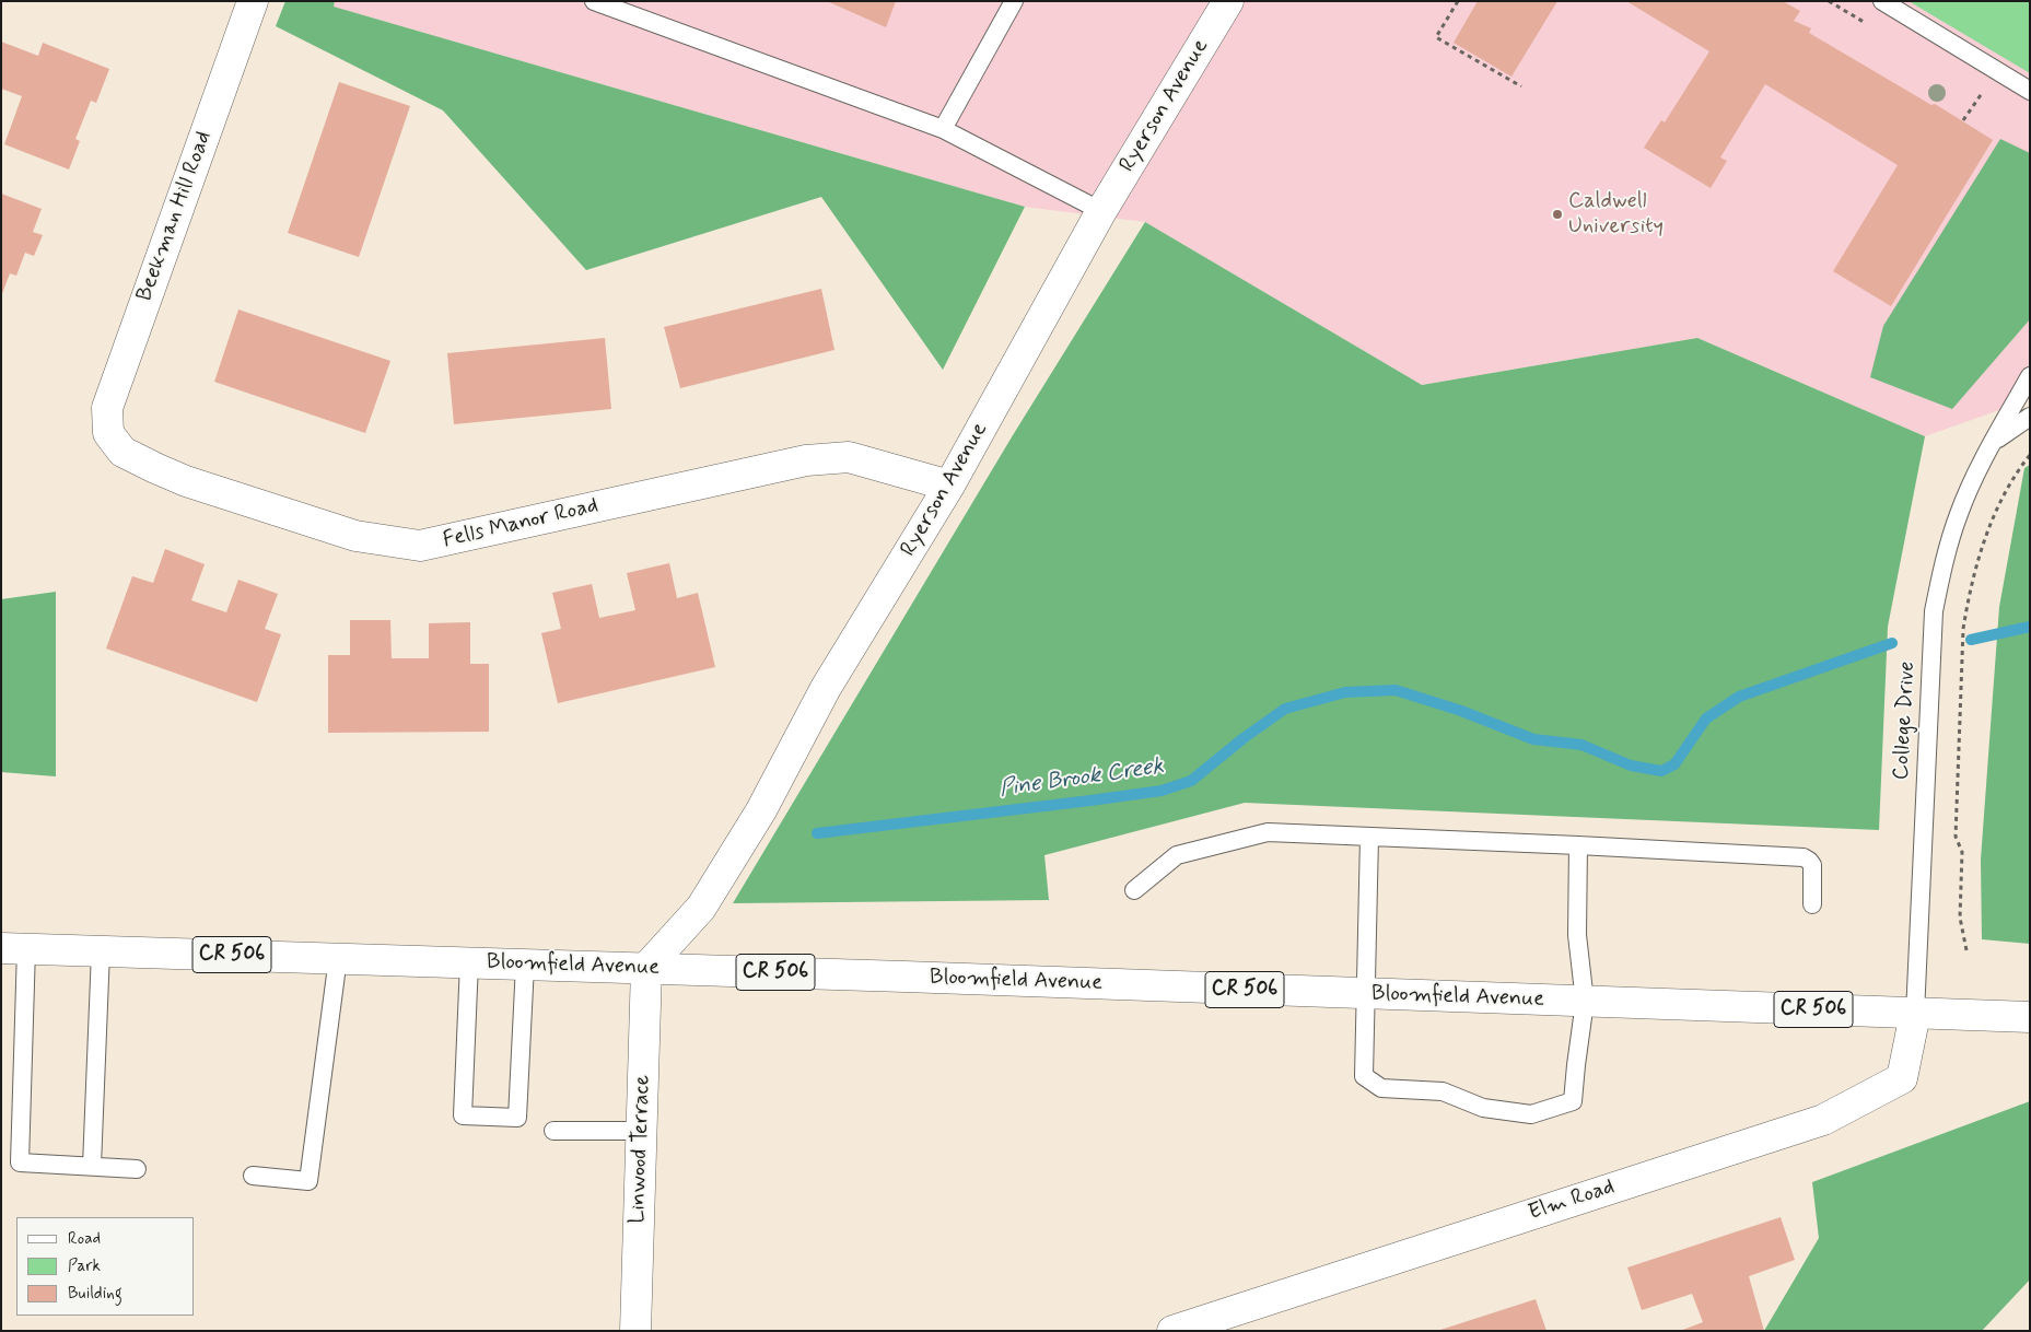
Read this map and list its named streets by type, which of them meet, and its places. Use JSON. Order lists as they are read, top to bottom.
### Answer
{
  "streets": {
    "street": [
      "Ryerson Avenue",
      "Beekman Hill Road",
      "Fells Manor Road",
      "CR 506",
      "Bloomfield Avenue",
      "Linwood Terrace",
      "Elm Road"
    ],
    "lane": ["College Drive"]
  },
  "crossings": [
    ["Ryerson Avenue", "Fells Manor Road"],
    ["Ryerson Avenue", "Bloomfield Avenue"],
    ["Ryerson Avenue", "Linwood Terrace"],
    ["Beekman Hill Road", "Fells Manor Road"],
    ["College Drive", "Bloomfield Avenue"],
    ["College Drive", "Elm Road"],
    ["Bloomfield Avenue", "Linwood Terrace"],
    ["Bloomfield Avenue", "Elm Road"]
  ],
  "water": ["Pine Brook Creek"],
  "places": ["Caldwell University"],
  "legend": ["Road", "Park", "Building"]
}
